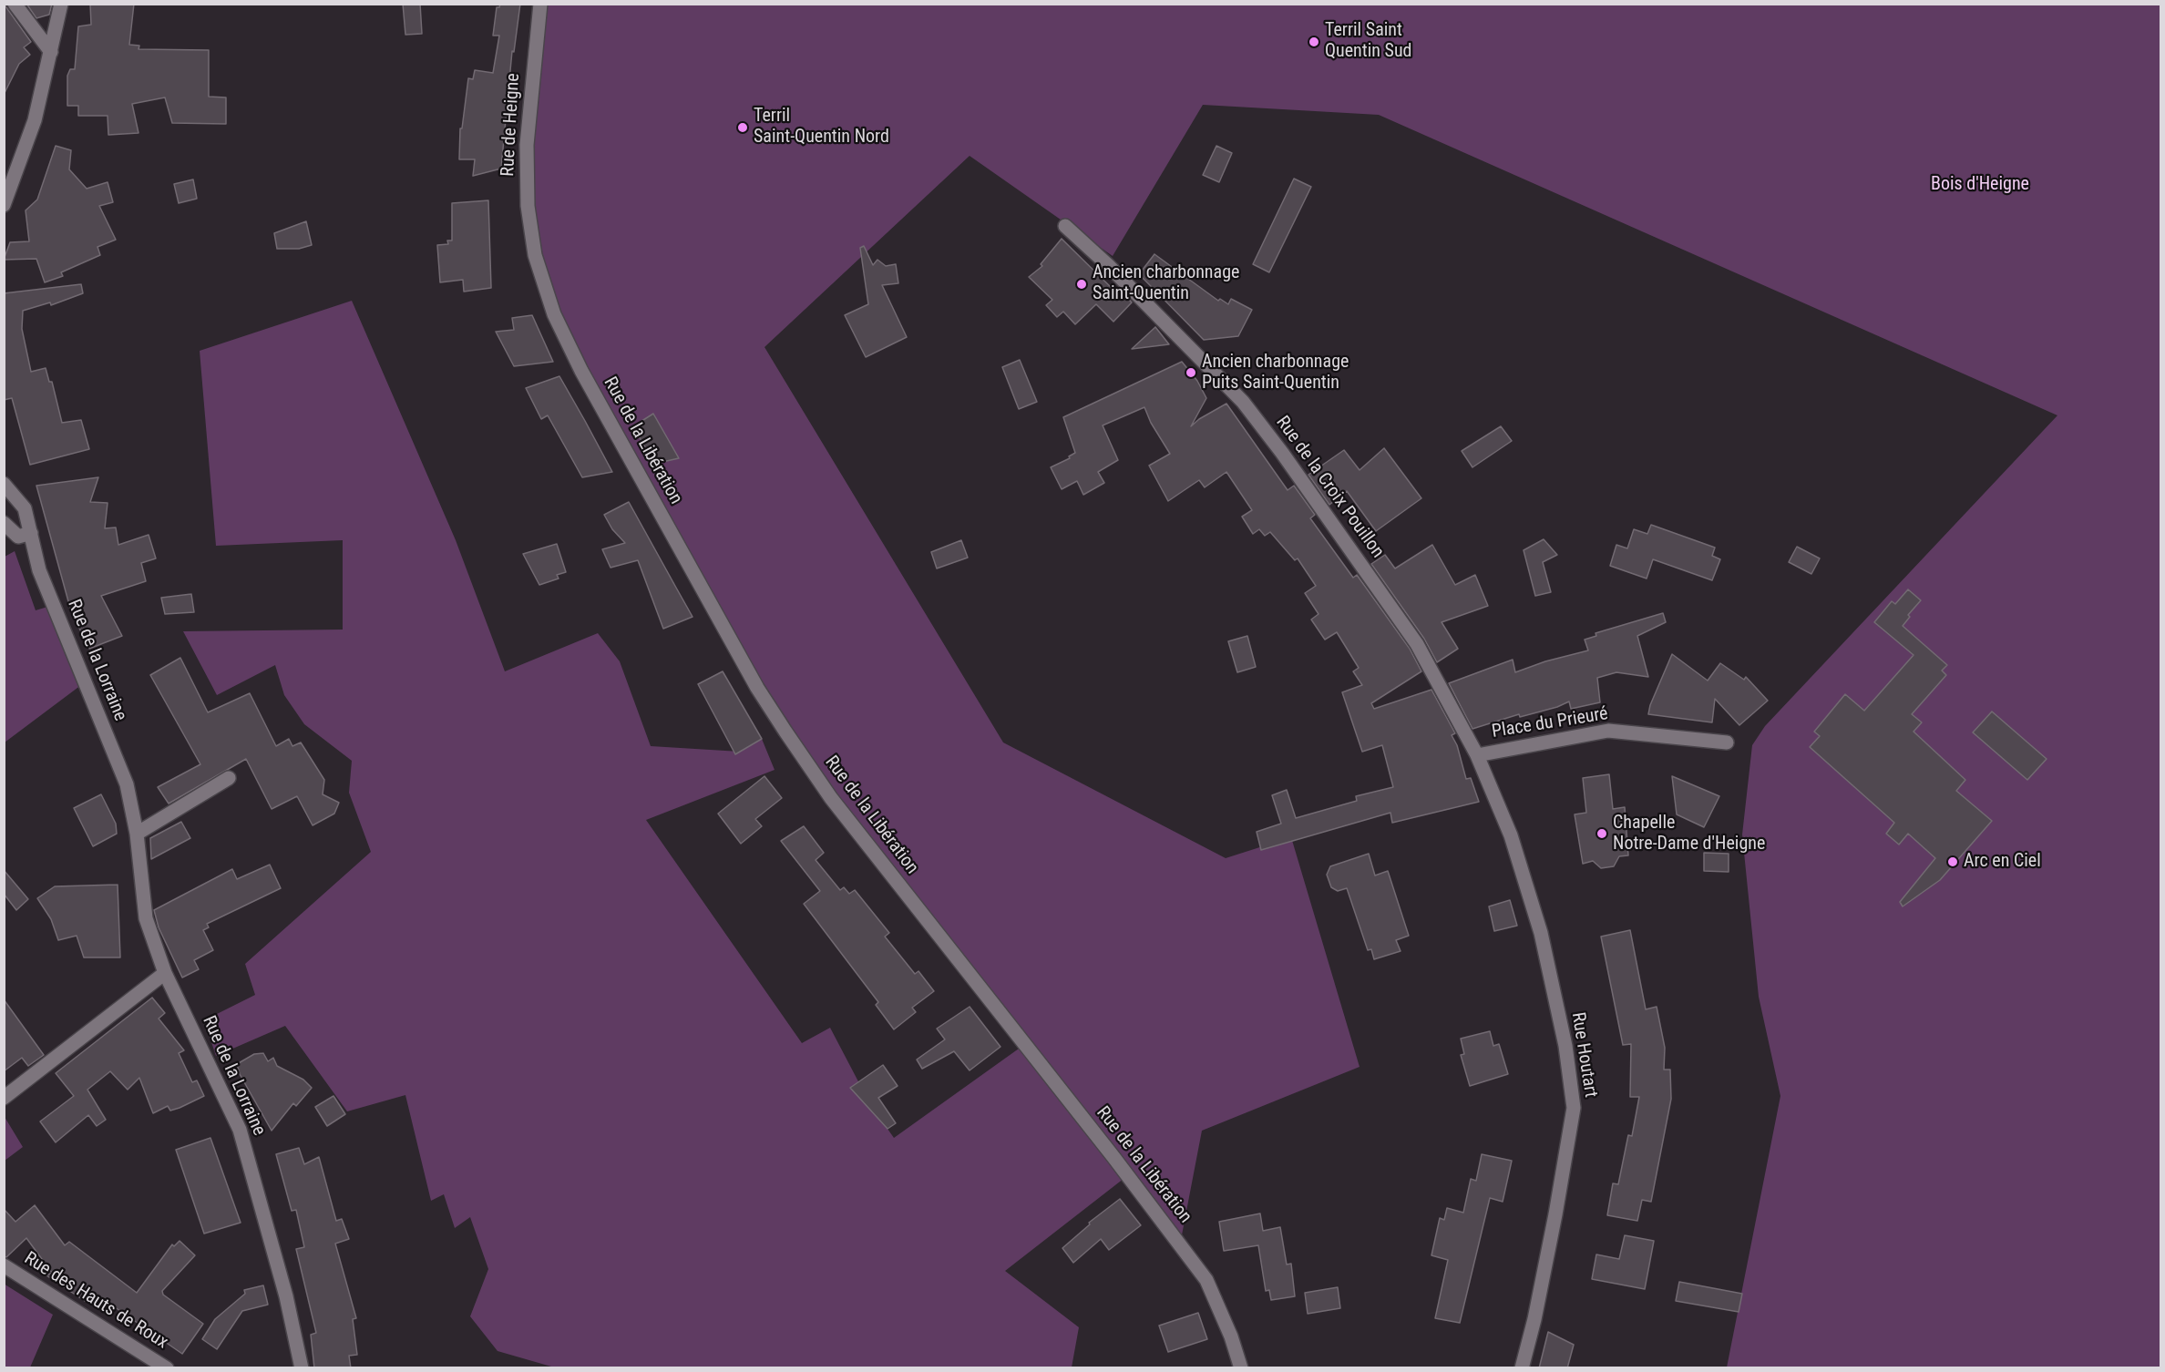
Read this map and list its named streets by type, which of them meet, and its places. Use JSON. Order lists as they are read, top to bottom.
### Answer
{
  "streets": {
    "street": [
      "Rue de Heigne",
      "Rue de la Libération",
      "Rue de la Croix Pouillon",
      "Rue de la Lorraine",
      "Place du Prieuré",
      "Rue Houtart",
      "Rue des Hauts de Roux"
    ]
  },
  "crossings": [
    ["Rue de Heigne", "Rue de la Libération"],
    ["Rue de la Croix Pouillon", "Place du Prieuré"],
    ["Rue de la Croix Pouillon", "Rue Houtart"],
    ["Place du Prieuré", "Rue Houtart"]
  ],
  "parks": ["Bois d'Heigne"],
  "places": [
    "Terril Saint Quentin Sud",
    "Terril Saint-Quentin Nord",
    "Ancien charbonnage Saint-Quentin",
    "Ancien charbonnage Puits Saint-Quentin",
    "Chapelle Notre-Dame d'Heigne",
    "Arc en Ciel"
  ]
}
